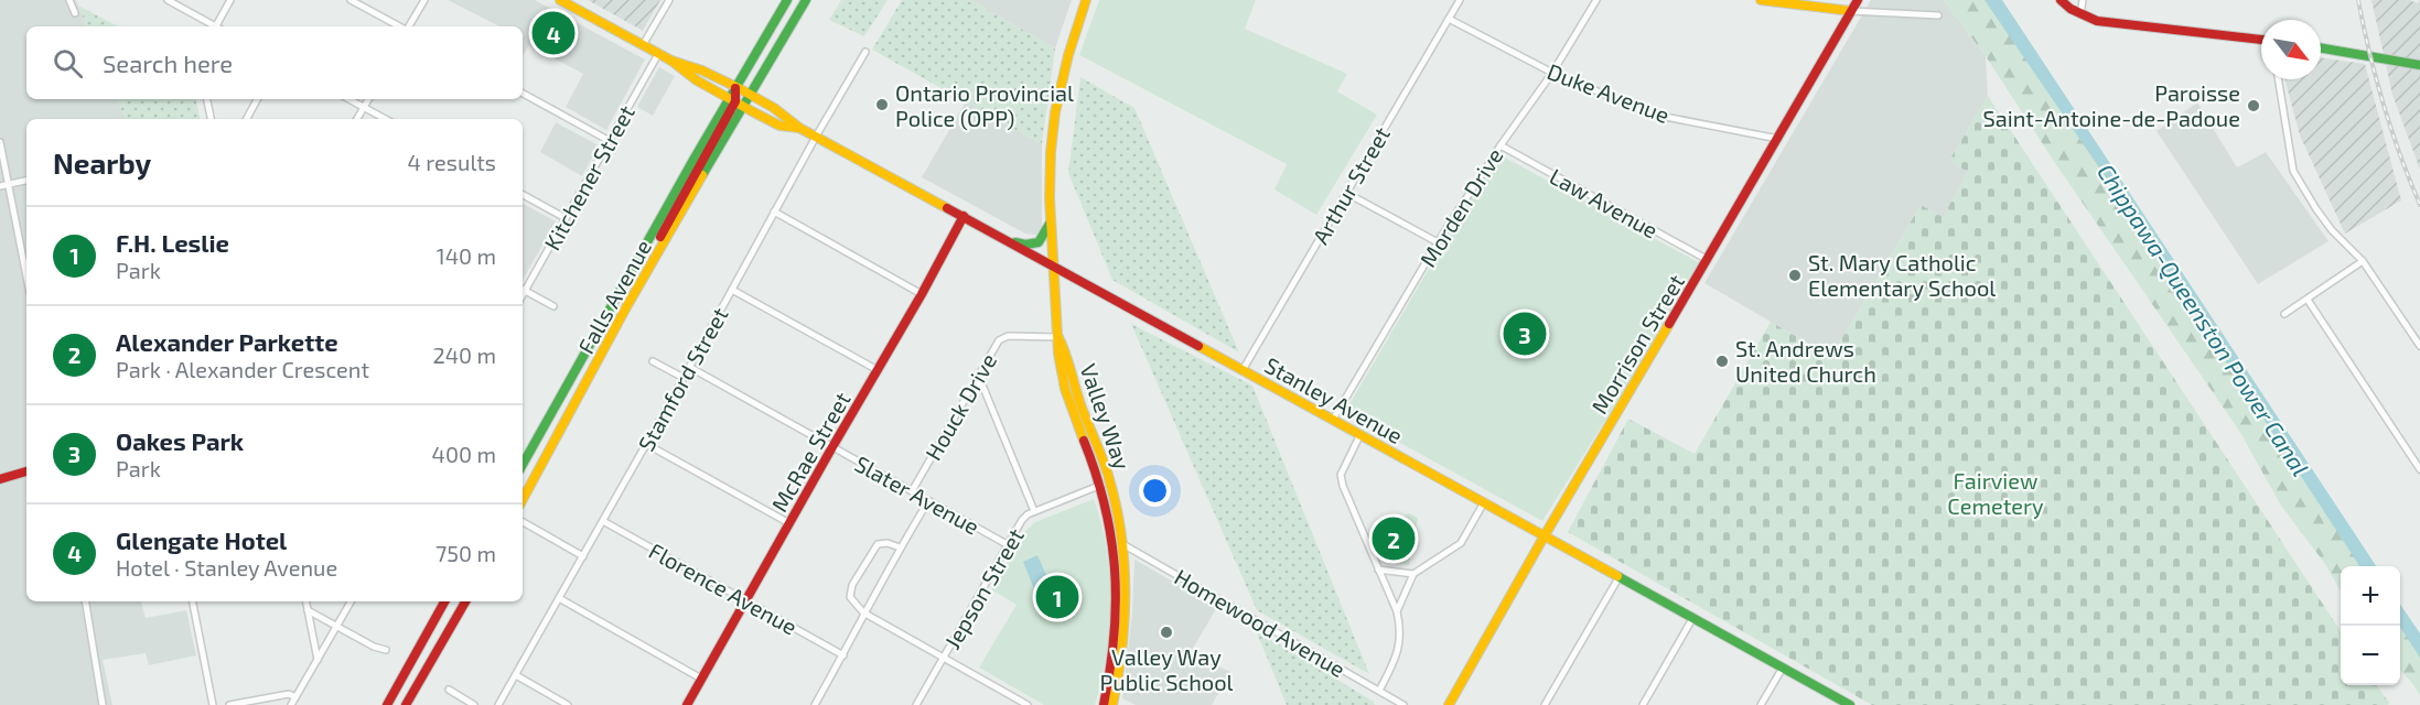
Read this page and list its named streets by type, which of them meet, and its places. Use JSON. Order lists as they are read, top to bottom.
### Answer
{
  "streets": {
    "main road": [
      "Falls Avenue",
      "Morrison Street",
      "Stanley Avenue",
      "Valley Way",
      "McRae Street"
    ],
    "street": [
      "Duke Avenue",
      "Kitchener Street",
      "Arthur Street",
      "Law Avenue",
      "Morden Drive",
      "Stamford Street",
      "Houck Drive",
      "Slater Avenue",
      "Florence Avenue",
      "Jepson Street",
      "Homewood Avenue"
    ]
  },
  "crossings": [
    ["Duke Avenue", "Arthur Street"],
    ["Duke Avenue", "Morden Drive"],
    ["Duke Avenue", "Morrison Street"],
    ["Kitchener Street", "Stanley Avenue"],
    ["Arthur Street", "Stanley Avenue"],
    ["Law Avenue", "Morden Drive"],
    ["Law Avenue", "Morrison Street"],
    ["Morden Drive", "Stanley Avenue"],
    ["Falls Avenue", "Stanley Avenue"],
    ["Morrison Street", "Stanley Avenue"],
    ["Stamford Street", "Stanley Avenue"],
    ["Stamford Street", "Slater Avenue"],
    ["Stamford Street", "Florence Avenue"],
    ["Stanley Avenue", "Valley Way"],
    ["Stanley Avenue", "McRae Street"],
    ["Houck Drive", "Valley Way"],
    ["Houck Drive", "Slater Avenue"],
    ["Valley Way", "Jepson Street"],
    ["Valley Way", "Homewood Avenue"],
    ["McRae Street", "Slater Avenue"],
    ["McRae Street", "Florence Avenue"],
    ["Slater Avenue", "Jepson Street"]
  ],
  "water": ["Chippawa-Queenston Power Canal"],
  "parks": ["Fairview Cemetery"],
  "places": [
    "Ontario Provincial Police (OPP)",
    "Paroisse Saint-Antoine-de-Padoue",
    "St. Mary Catholic Elementary School",
    "St. Andrews United Church",
    "Valley Way Public School"
  ],
  "north": "bottom right",
  "page": {
    "pins": [
      "4",
      "3",
      "2",
      "1"
    ],
    "search": "Search here",
    "heading": ["Nearby", "4 results"],
    "list": [
      {
        "mark": "1",
        "name": "F.H. Leslie",
        "note": "Park",
        "value": "140 m"
      },
      {
        "mark": "2",
        "name": "Alexander Parkette",
        "note": "Park · Alexander Crescent",
        "value": "240 m"
      },
      {
        "mark": "3",
        "name": "Oakes Park",
        "note": "Park",
        "value": "400 m"
      },
      {
        "mark": "4",
        "name": "Glengate Hotel",
        "note": "Hotel · Stanley Avenue",
        "value": "750 m"
      }
    ],
    "map_buttons": ["+", "−"]
  }
}
